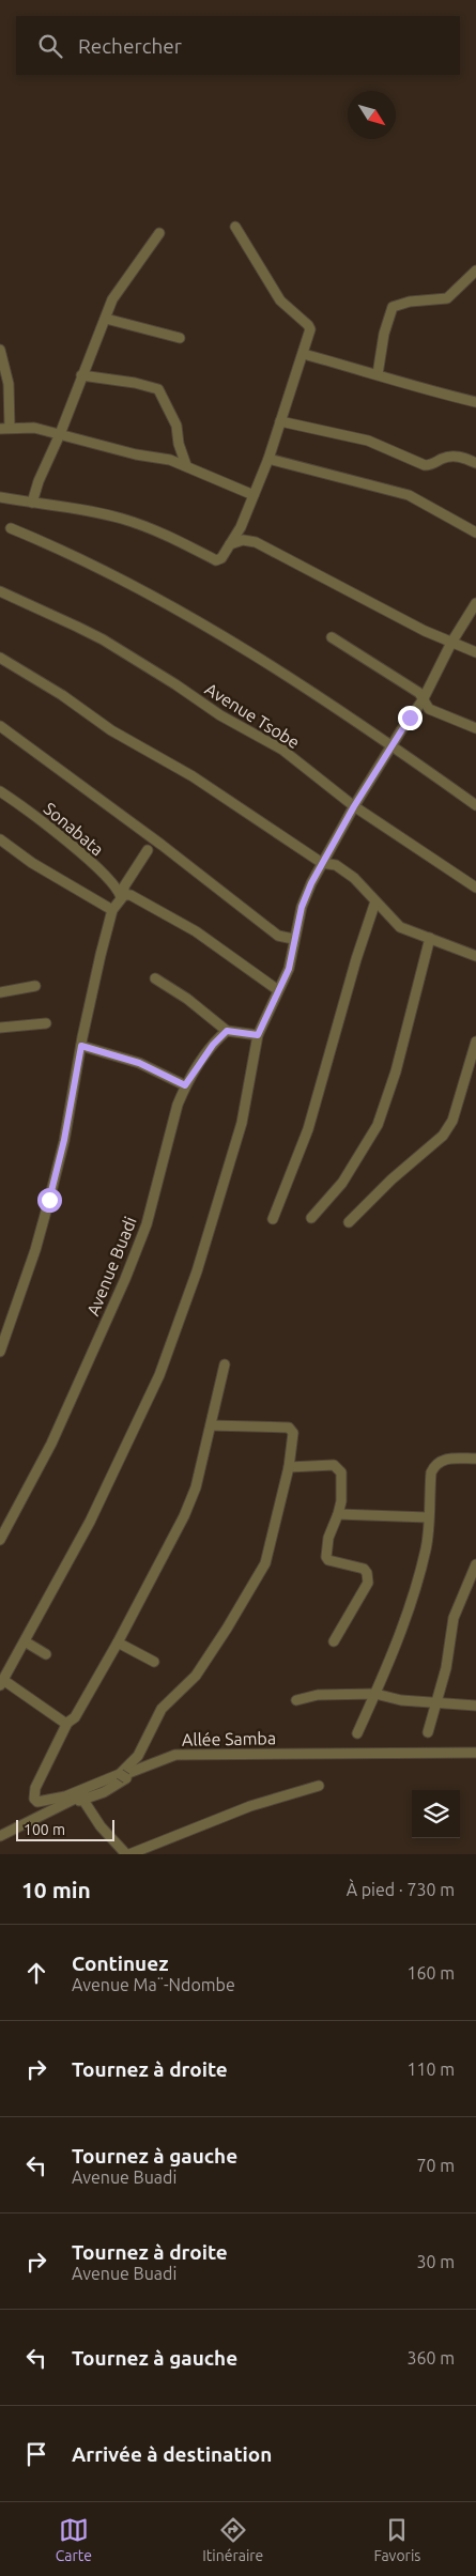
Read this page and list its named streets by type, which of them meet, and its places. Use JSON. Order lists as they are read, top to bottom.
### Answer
{
  "streets": {
    "street": [
      "Avenue Tsobe",
      "Sonabata",
      "Avenue Buadi",
      "Allée Samba"
    ]
  },
  "scale_bar": "100 m",
  "north": "bottom right",
  "page": {
    "search": "Rechercher",
    "scale": "100 m",
    "heading": ["10 min", "À pied · 730 m"],
    "list": [
      ["Continuez", "Avenue Ma¨-Ndombe", "160 m"],
      ["Tournez à droite", "110 m"],
      ["Tournez à gauche", "Avenue Buadi", "70 m"],
      ["Tournez à droite", "Avenue Buadi", "30 m"],
      ["Tournez à gauche", "360 m"],
      "Arrivée à destination"
    ],
    "nav": ["Carte", "Itinéraire", "Favoris"]
  }
}
